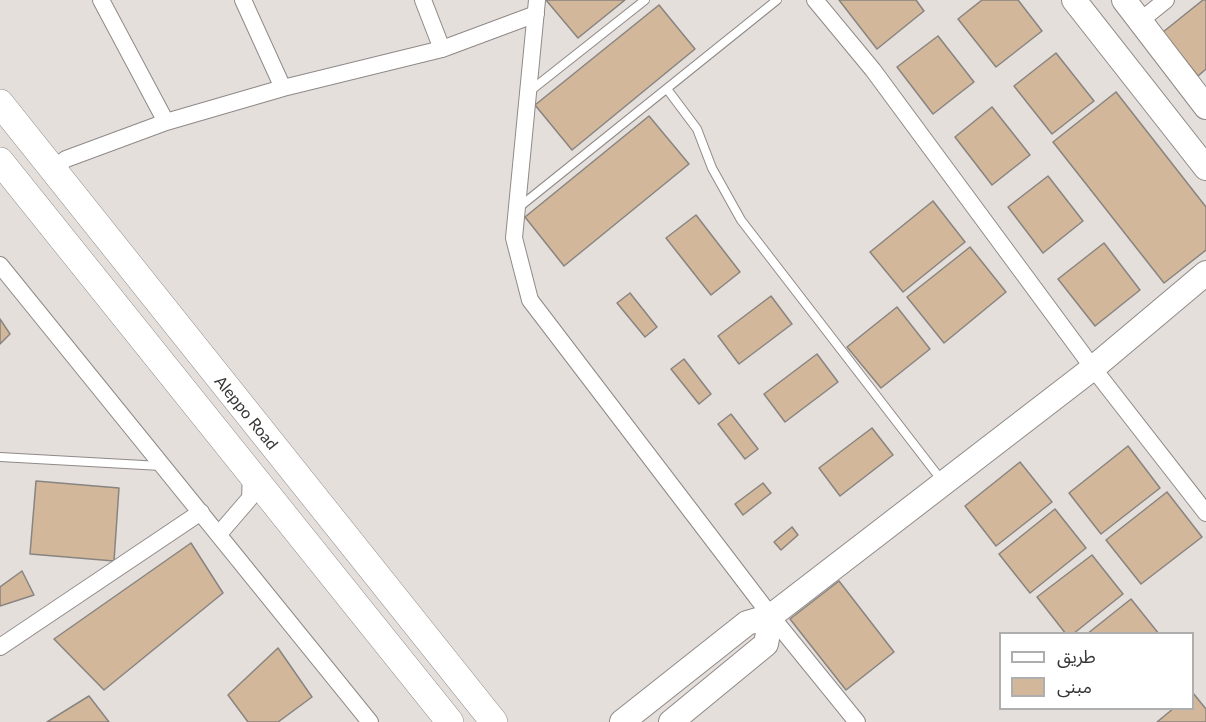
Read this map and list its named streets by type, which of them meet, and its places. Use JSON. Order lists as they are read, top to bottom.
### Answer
{
  "streets": {
    "main road": ["Aleppo Road"]
  },
  "legend": ["طريق", "مبنى"]
}
